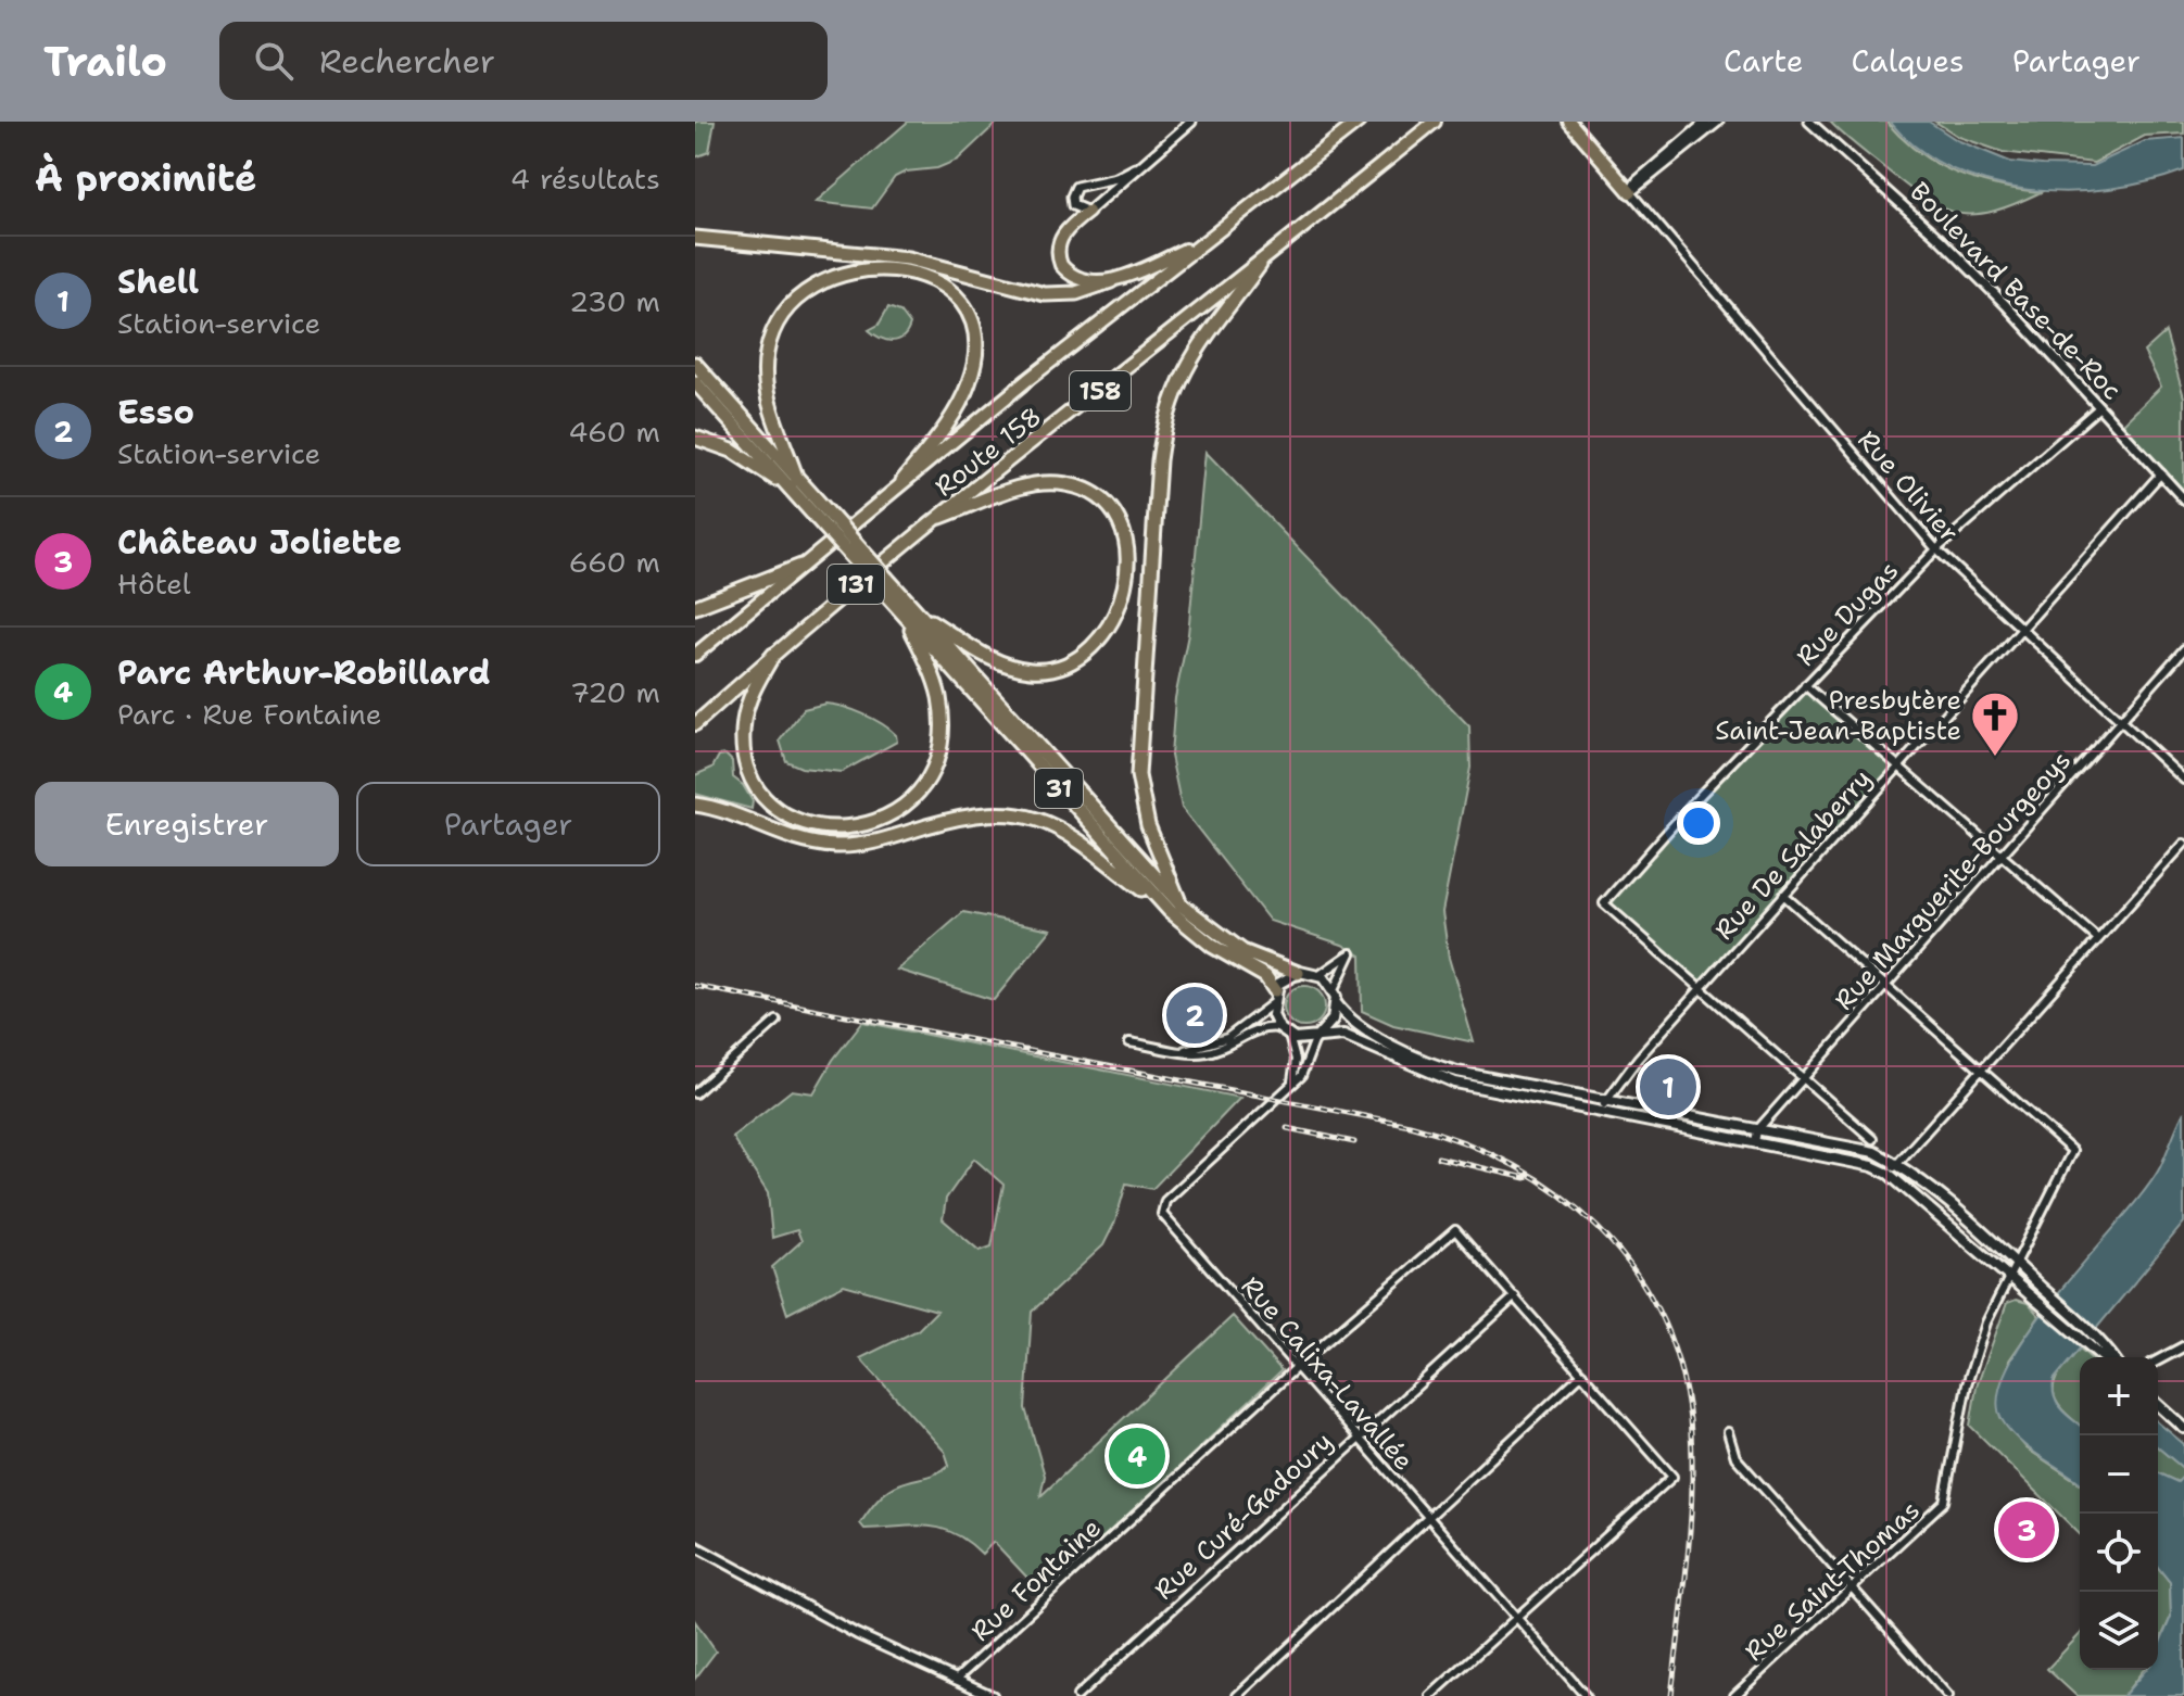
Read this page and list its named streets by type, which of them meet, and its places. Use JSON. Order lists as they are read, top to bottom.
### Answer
{
  "streets": {
    "highway": [
      "158",
      "Route 158",
      "131",
      "31"
    ],
    "street": [
      "Boulevard Base-de-Roc",
      "Rue Olivier",
      "Rue Dugas",
      "Rue De Salaberry",
      "Rue Marguerite-Bourgeoys",
      "Rue Calixa-Lavallée",
      "Rue Curé-Gadoury",
      "Rue Fontaine",
      "Rue Saint-Thomas"
    ]
  },
  "crossings": [
    ["Boulevard Base-de-Roc", "Rue Dugas"],
    ["Boulevard Base-de-Roc", "Rue De Salaberry"],
    ["Rue Olivier", "Rue Dugas"],
    ["Rue Olivier", "Rue De Salaberry"],
    ["Rue Olivier", "Rue Marguerite-Bourgeoys"],
    ["Rue Dugas", "Rue De Salaberry"],
    ["31", "Rue Calixa-Lavallée"],
    ["Rue Calixa-Lavallée", "Rue Curé-Gadoury"],
    ["Rue Calixa-Lavallée", "Rue Fontaine"],
    ["Rue Curé-Gadoury", "Rue Fontaine"]
  ],
  "places": {
    "church": ["Presbytère Saint-Jean-Baptiste"]
  },
  "page": {
    "header": "Trailo",
    "search": "Rechercher",
    "nav": ["Carte", "Calques", "Partager"],
    "heading": ["À proximité", "4 résultats"],
    "list": [
      {
        "mark": "1",
        "name": "Shell",
        "note": "Station-service",
        "value": "230 m"
      },
      {
        "mark": "2",
        "name": "Esso",
        "note": "Station-service",
        "value": "460 m"
      },
      {
        "mark": "3",
        "name": "Château Joliette",
        "note": "Hôtel",
        "value": "660 m"
      },
      {
        "mark": "4",
        "name": "Parc Arthur-Robillard",
        "note": "Parc · Rue Fontaine",
        "value": "720 m"
      }
    ],
    "buttons": ["Enregistrer", "Partager"],
    "pins": [
      "2",
      "1",
      "4",
      "3"
    ],
    "map_buttons": ["+", "−"]
  }
}
